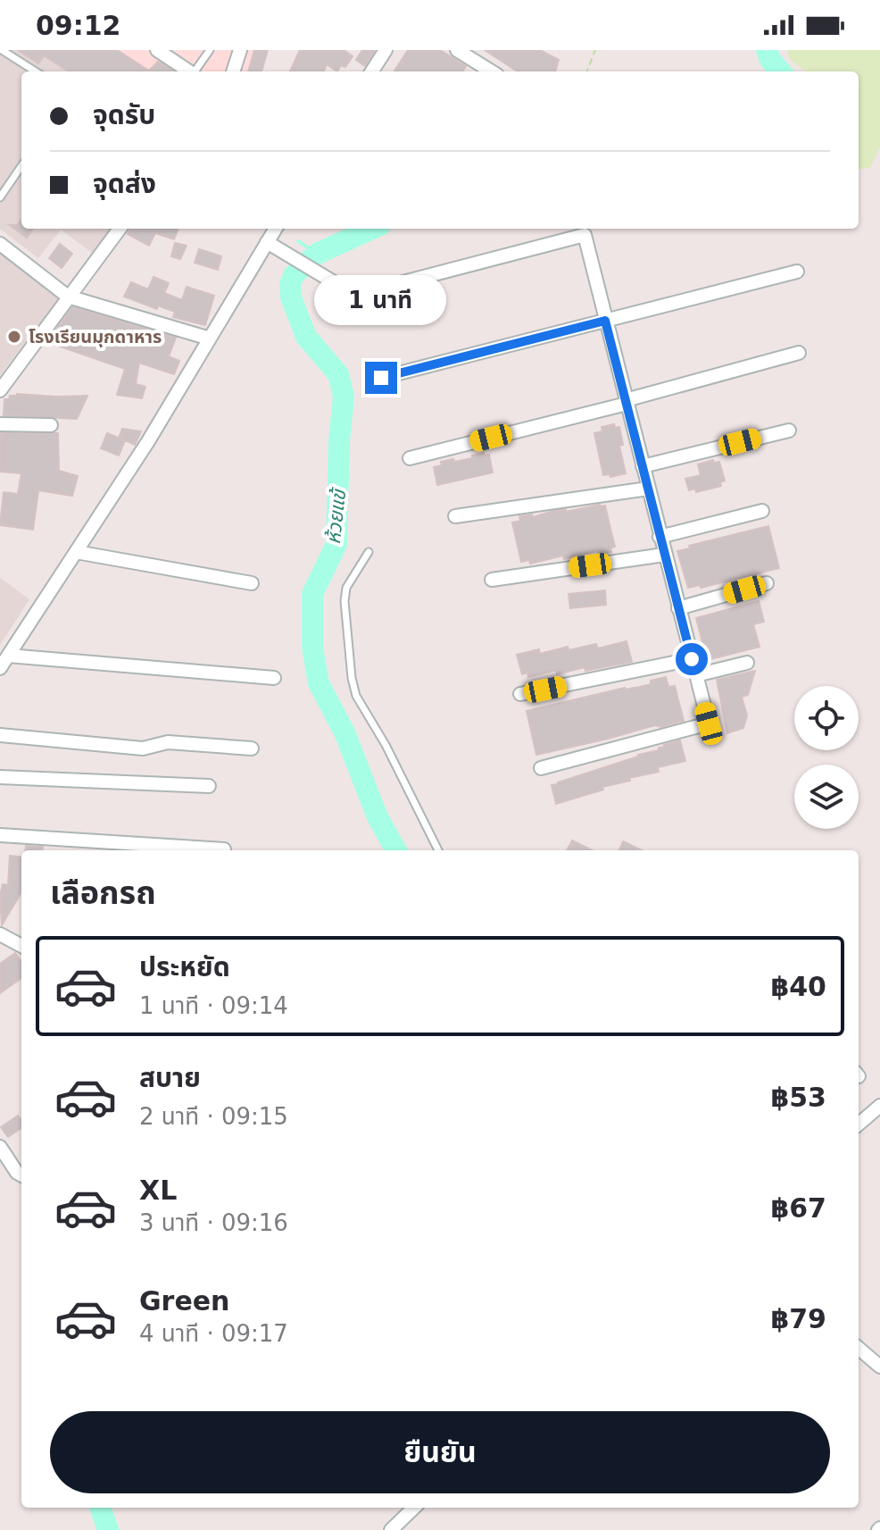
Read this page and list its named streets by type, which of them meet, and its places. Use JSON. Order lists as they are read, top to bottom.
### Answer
{
  "water": ["ห้วยแข้"],
  "places": ["โรงเรียนมุกดาหาร"],
  "page": {
    "status": "09:12",
    "banner": ["จุดรับ", "จุดส่ง"],
    "bubble": "1 นาที",
    "heading": "เลือกรถ",
    "list": [
      {
        "name": "ประหยัด",
        "note": "1 นาที · 09:14",
        "value": "฿40"
      },
      {
        "name": "สบาย",
        "note": "2 นาที · 09:15",
        "value": "฿53"
      },
      {
        "name": "XL",
        "note": "3 นาที · 09:16",
        "value": "฿67"
      },
      {
        "name": "Green",
        "note": "4 นาที · 09:17",
        "value": "฿79"
      }
    ],
    "buttons": "ยืนยัน"
  }
}
